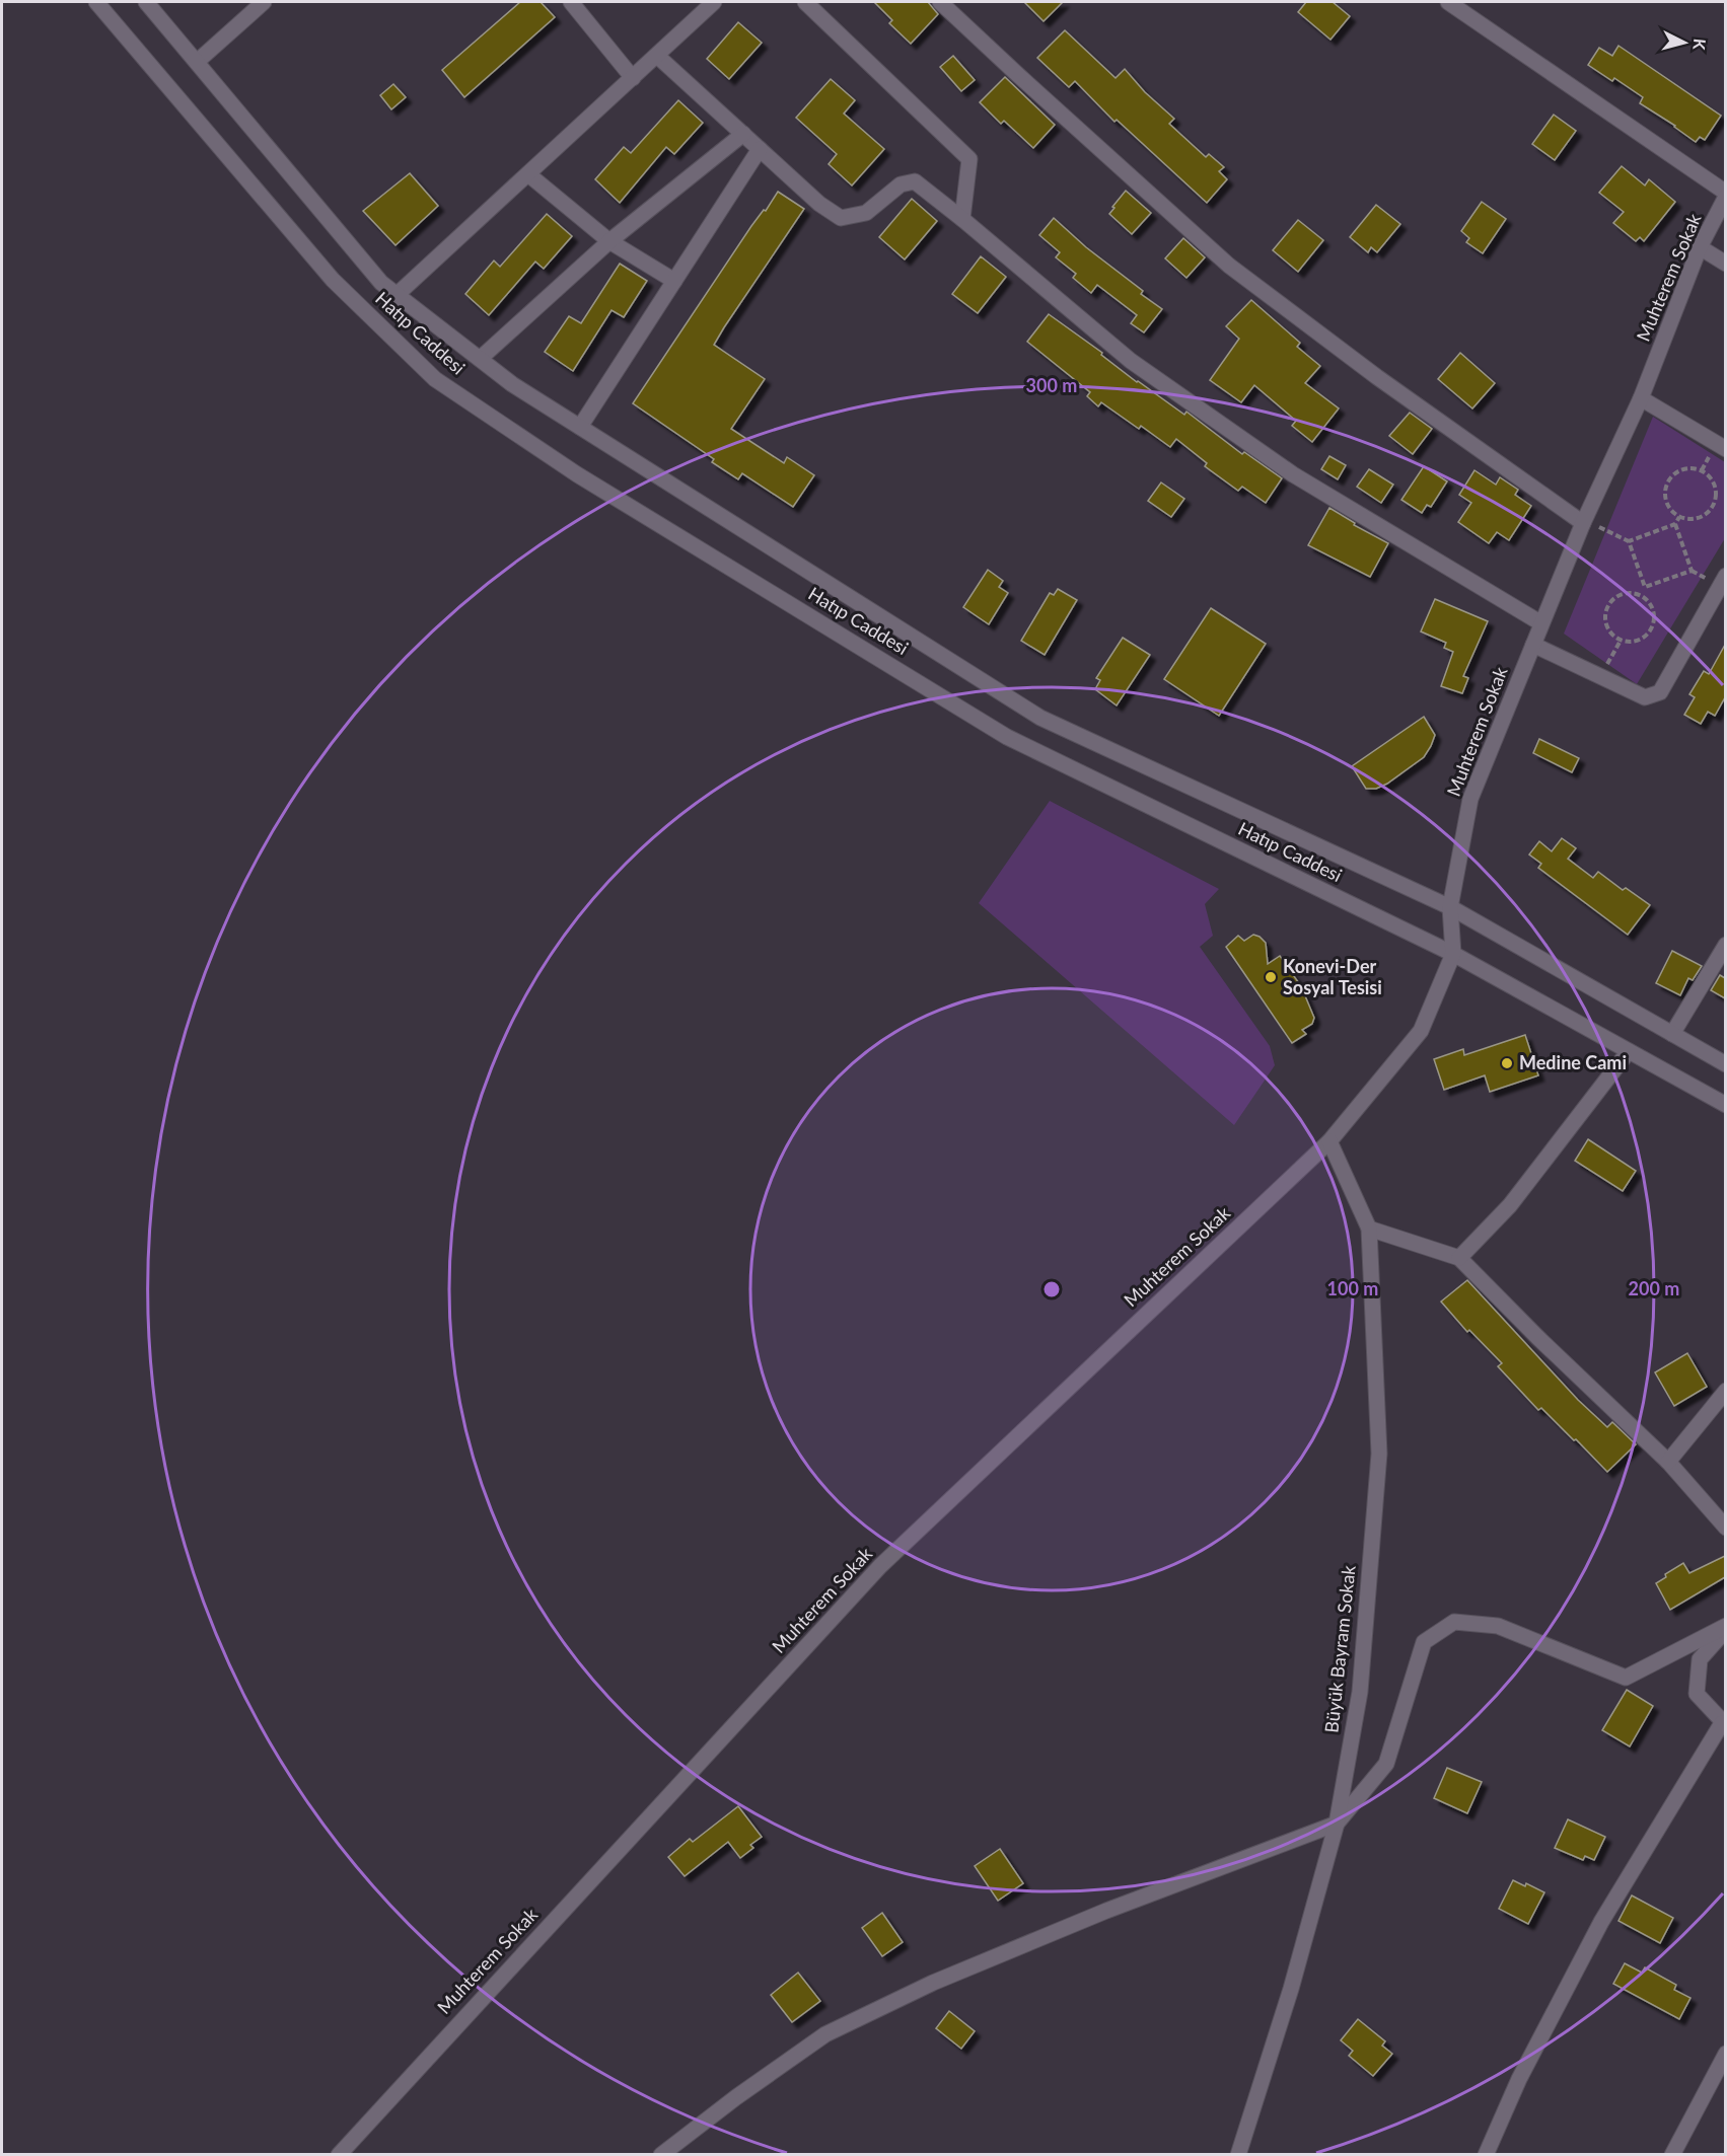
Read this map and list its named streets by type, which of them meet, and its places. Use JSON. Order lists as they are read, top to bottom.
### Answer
{
  "streets": {
    "street": ["Muhterem Sokak", "Hatıp Caddesi", "Büyük Bayram Sokak"]
  },
  "crossings": [
    ["Muhterem Sokak", "Hatıp Caddesi"],
    ["Muhterem Sokak", "Büyük Bayram Sokak"]
  ],
  "places": ["Konevi-Der Sosyal Tesisi", "Medine Cami"],
  "north": "right",
  "rings": ["300 m", "100 m", "200 m"]
}
